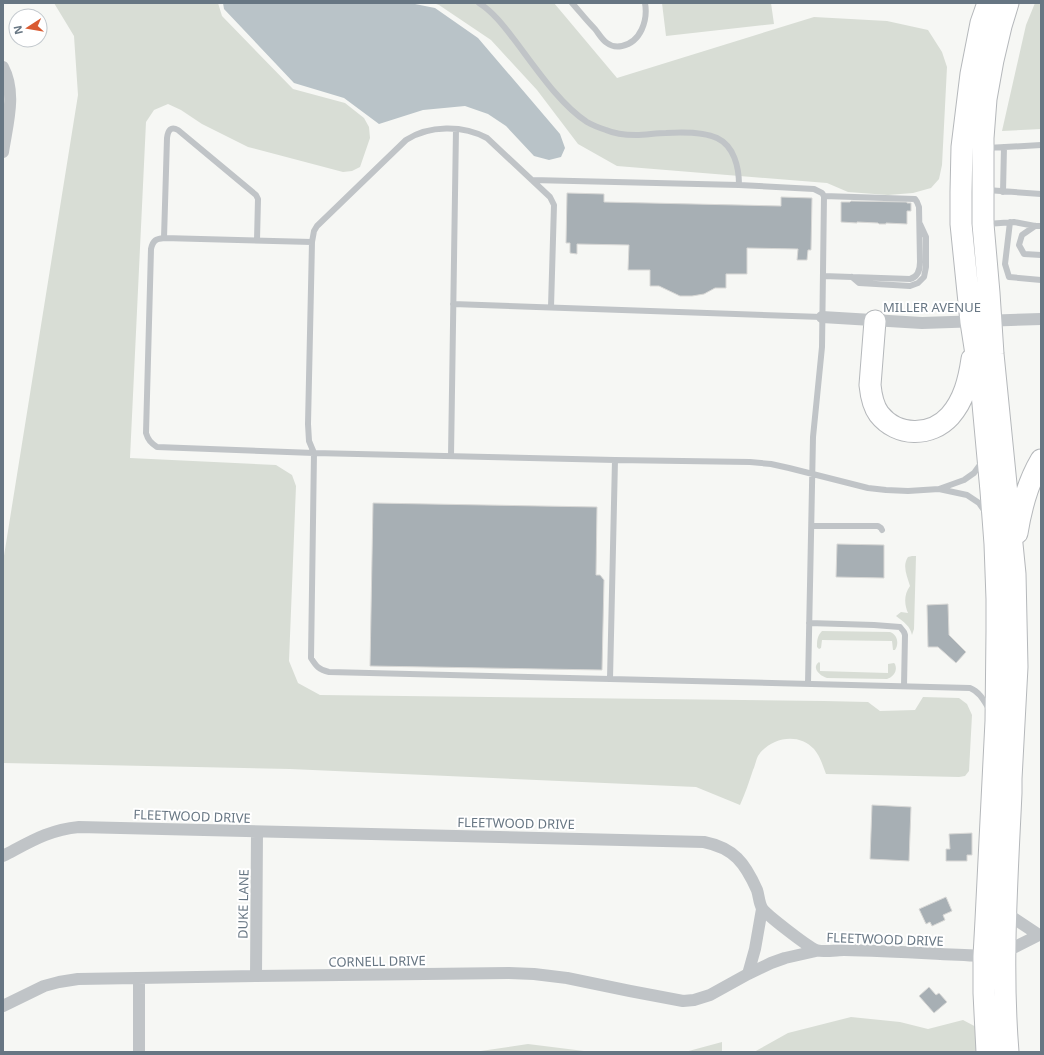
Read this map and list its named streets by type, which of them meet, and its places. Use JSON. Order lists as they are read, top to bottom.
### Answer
{
  "streets": {
    "street": [
      "MILLER AVENUE",
      "FLEETWOOD DRIVE",
      "DUKE LANE",
      "CORNELL DRIVE"
    ]
  },
  "crossings": [
    ["FLEETWOOD DRIVE", "DUKE LANE"],
    ["FLEETWOOD DRIVE", "CORNELL DRIVE"],
    ["DUKE LANE", "CORNELL DRIVE"]
  ],
  "north": "left"
}
